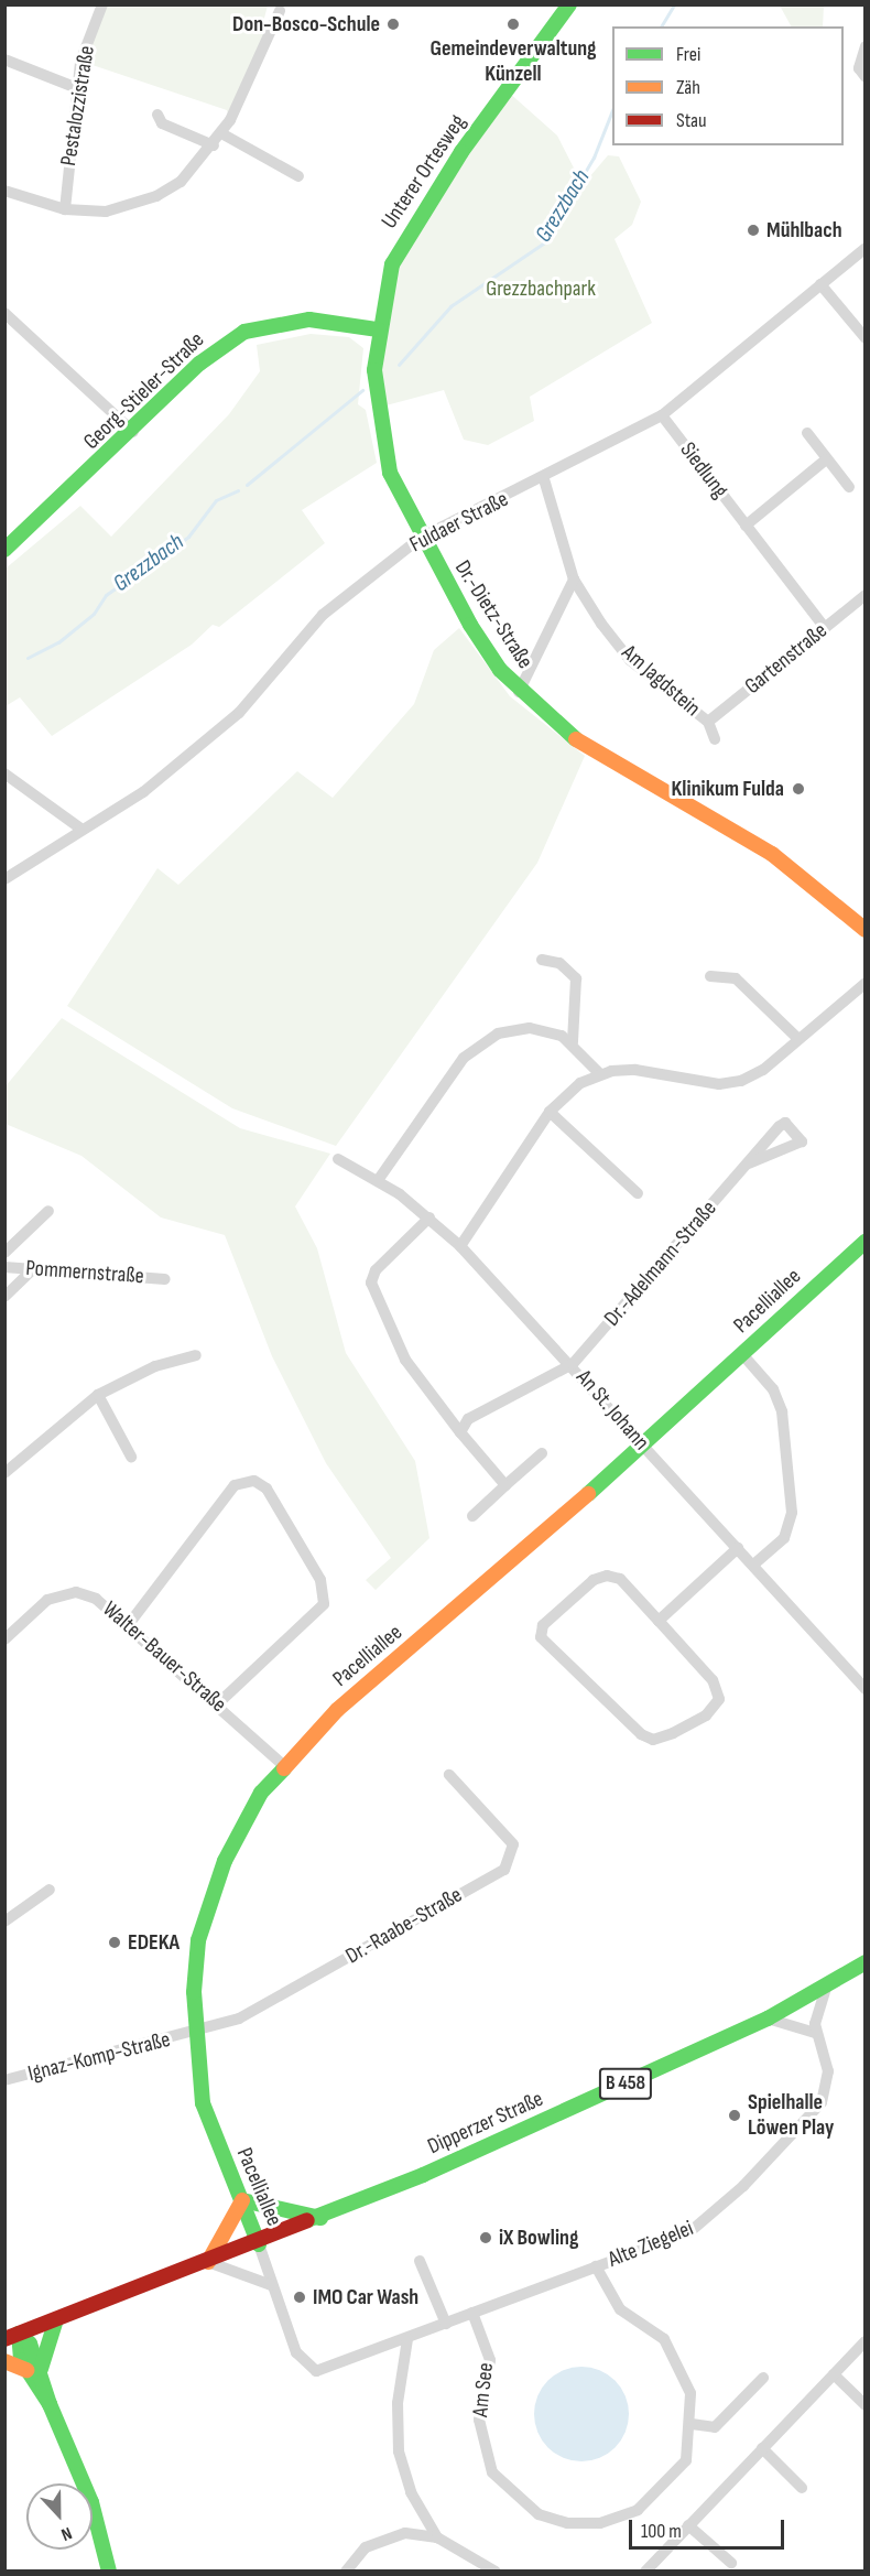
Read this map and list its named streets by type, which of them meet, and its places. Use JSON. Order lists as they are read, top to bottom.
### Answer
{
  "streets": {
    "main road": [
      "Unterer Ortesweg",
      "Georg-Stieler-Straße",
      "Dr.-Dietz-Straße",
      "Pacelliallee",
      "B 458",
      "Dipperzer Straße"
    ],
    "street": [
      "Pestalozzistraße",
      "Siedlung",
      "Fuldaer Straße",
      "Gartenstraße",
      "Am Jagdstein",
      "Dr.-Adelmann-Straße",
      "Pommernstraße",
      "An St. Johann",
      "Walter-Bauer-Straße",
      "Dr.-Raabe-Straße",
      "Ignaz-Komp-Straße",
      "Alte Ziegelei",
      "Am See"
    ]
  },
  "crossings": [
    ["Unterer Ortesweg", "Georg-Stieler-Straße"],
    ["Unterer Ortesweg", "Fuldaer Straße"],
    ["Unterer Ortesweg", "Dr.-Dietz-Straße"],
    ["Siedlung", "Fuldaer Straße"],
    ["Siedlung", "Gartenstraße"],
    ["Fuldaer Straße", "Dr.-Dietz-Straße"],
    ["Fuldaer Straße", "Am Jagdstein"],
    ["Gartenstraße", "Am Jagdstein"],
    ["Dr.-Adelmann-Straße", "An St. Johann"],
    ["Pacelliallee", "An St. Johann"],
    ["Pacelliallee", "Walter-Bauer-Straße"],
    ["Pacelliallee", "Dr.-Raabe-Straße"],
    ["Pacelliallee", "Ignaz-Komp-Straße"],
    ["Pacelliallee", "Dipperzer Straße"],
    ["Pacelliallee", "Alte Ziegelei"],
    ["Dr.-Raabe-Straße", "Ignaz-Komp-Straße"],
    ["B 458", "Dipperzer Straße"],
    ["Dipperzer Straße", "Alte Ziegelei"],
    ["Alte Ziegelei", "Am See"]
  ],
  "water": ["Grezzbach"],
  "parks": ["Grezzbachpark"],
  "places": [
    "Don-Bosco-Schule",
    "Gemeindeverwaltung Künzell",
    "Mühlbach",
    "Klinikum Fulda",
    "EDEKA",
    "Spielhalle Löwen Play",
    "iX Bowling",
    "IMO Car Wash"
  ],
  "legend": ["Frei", "Zäh", "Stau"],
  "scale_bar": "100 m",
  "north": "bottom"
}
